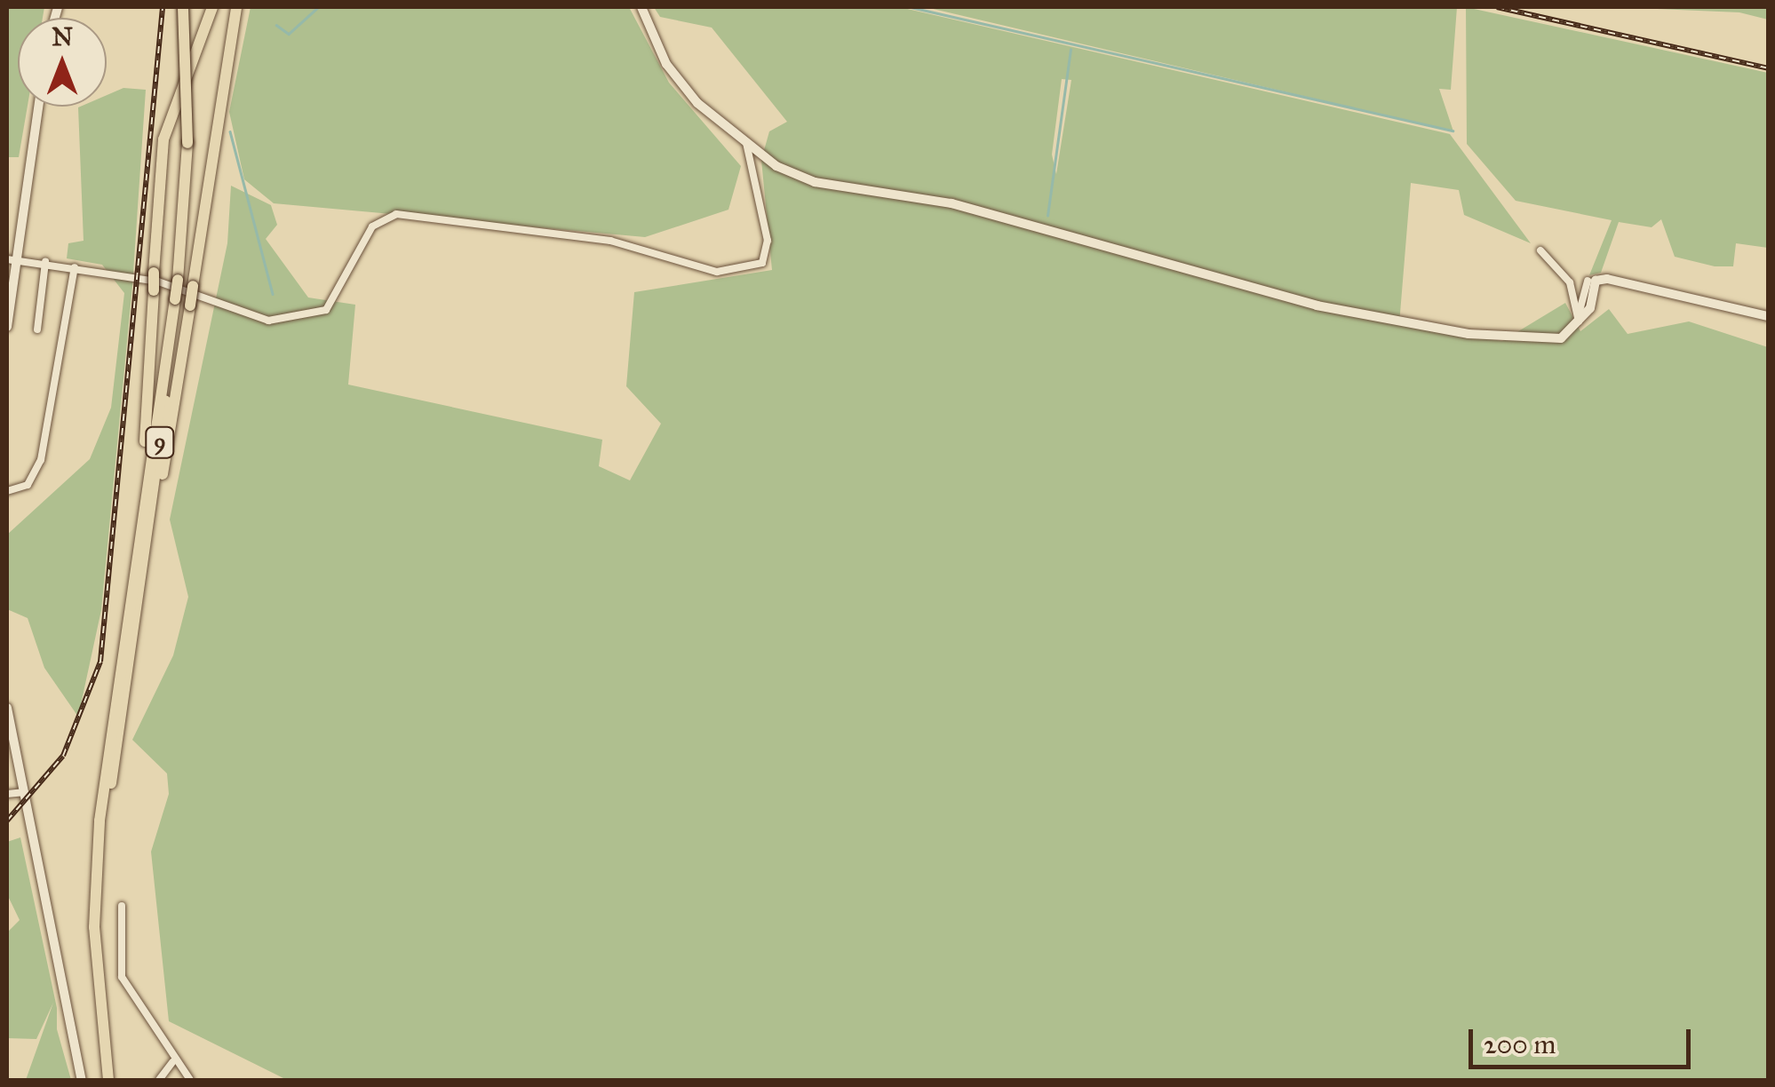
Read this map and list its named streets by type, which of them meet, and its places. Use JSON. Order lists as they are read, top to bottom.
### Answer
{
  "streets": {
    "main road": ["9"]
  },
  "scale_bar": "200 m",
  "north": "top"
}
